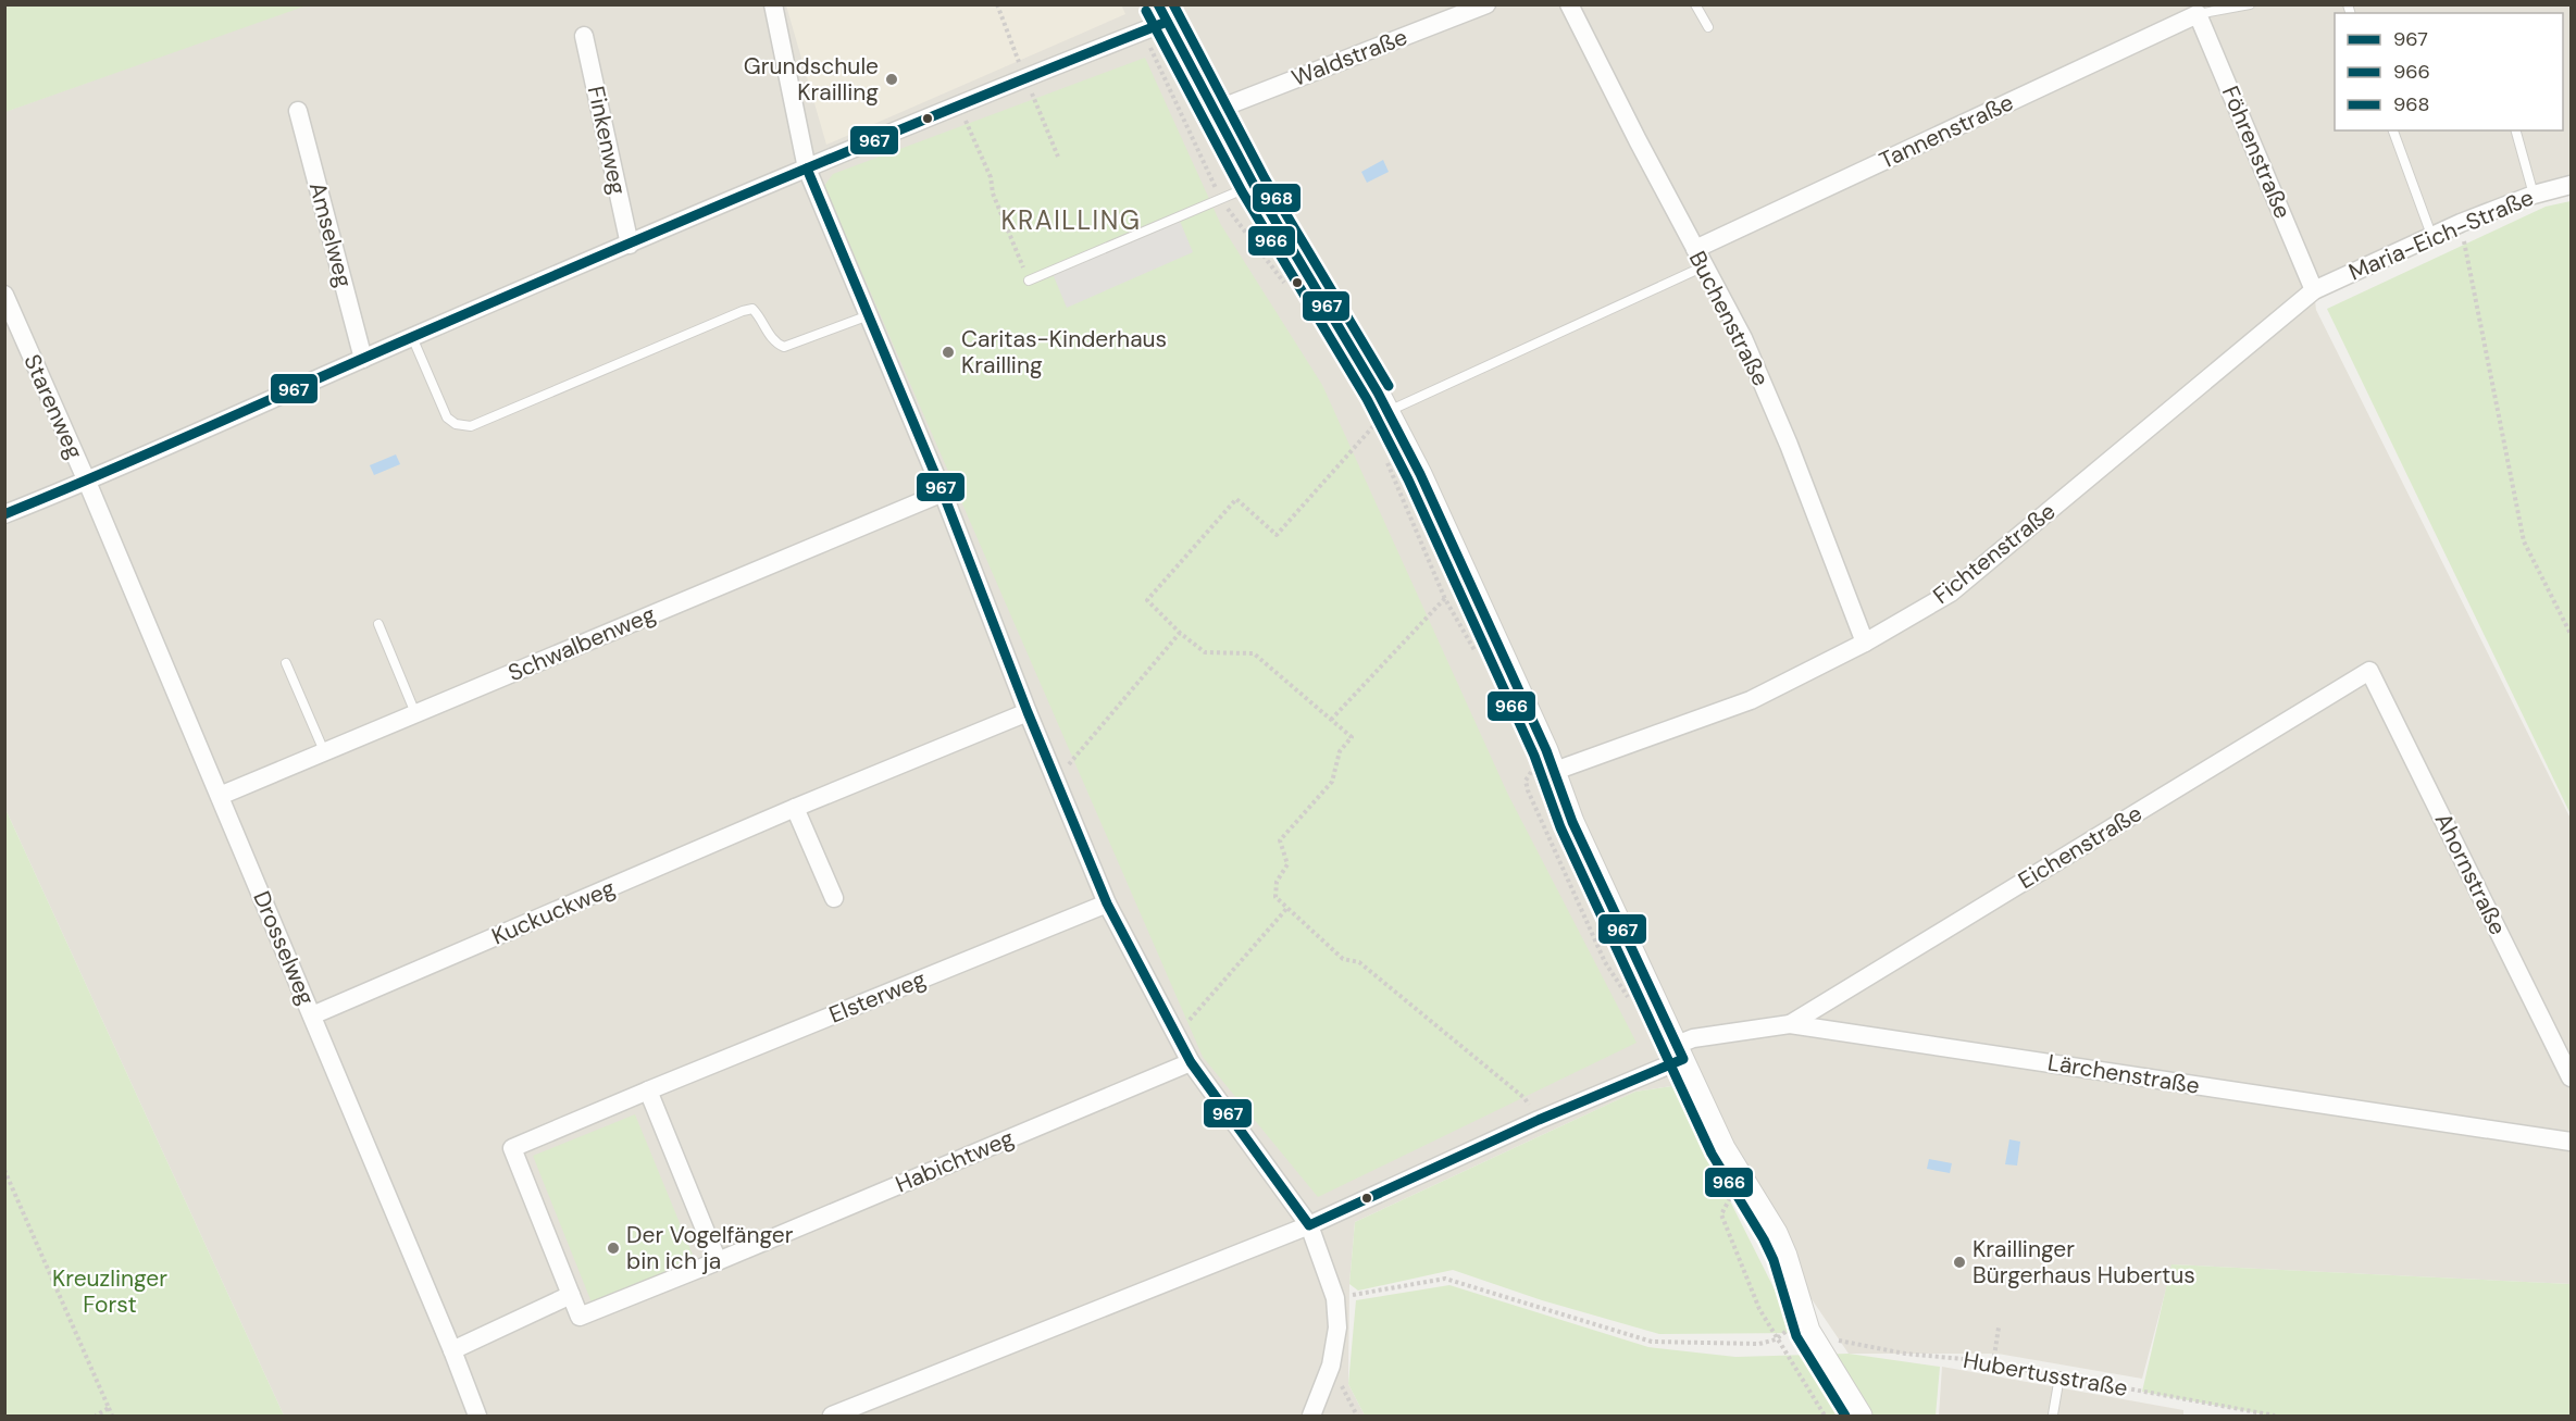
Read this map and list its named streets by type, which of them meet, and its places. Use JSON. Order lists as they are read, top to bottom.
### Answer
{
  "streets": {
    "street": [
      "Waldstraße",
      "Tannenstraße",
      "Finkenweg",
      "Föhrenstraße",
      "Amselweg",
      "Maria-Eich-Straße",
      "Buchenstraße",
      "Starenweg",
      "Fichtenstraße",
      "Schwalbenweg",
      "Eichenstraße",
      "Ahornstraße",
      "Kuckuckweg",
      "Drosselweg",
      "Elsterweg",
      "Lärchenstraße",
      "Habichtweg"
    ],
    "path": ["Hubertusstraße"]
  },
  "crossings": [
    ["Tannenstraße", "Föhrenstraße"],
    ["Tannenstraße", "Buchenstraße"],
    ["Föhrenstraße", "Maria-Eich-Straße"],
    ["Föhrenstraße", "Fichtenstraße"],
    ["Maria-Eich-Straße", "Fichtenstraße"],
    ["Buchenstraße", "Fichtenstraße"],
    ["Starenweg", "Drosselweg"],
    ["Schwalbenweg", "Drosselweg"],
    ["Eichenstraße", "Ahornstraße"],
    ["Eichenstraße", "Lärchenstraße"],
    ["Kuckuckweg", "Drosselweg"],
    ["Elsterweg", "Habichtweg"]
  ],
  "districts": ["KRAILLING"],
  "parks": ["Kreuzlinger Forst"],
  "places": [
    "Grundschule Krailling",
    "Caritas-Kinderhaus Krailling",
    "Der Vogelfänger bin ich ja",
    "Kraillinger Bürgerhaus Hubertus"
  ],
  "lines": ["transit line 967", "transit line 968", "transit line 966"],
  "legend": ["967", "966", "968"]
}
